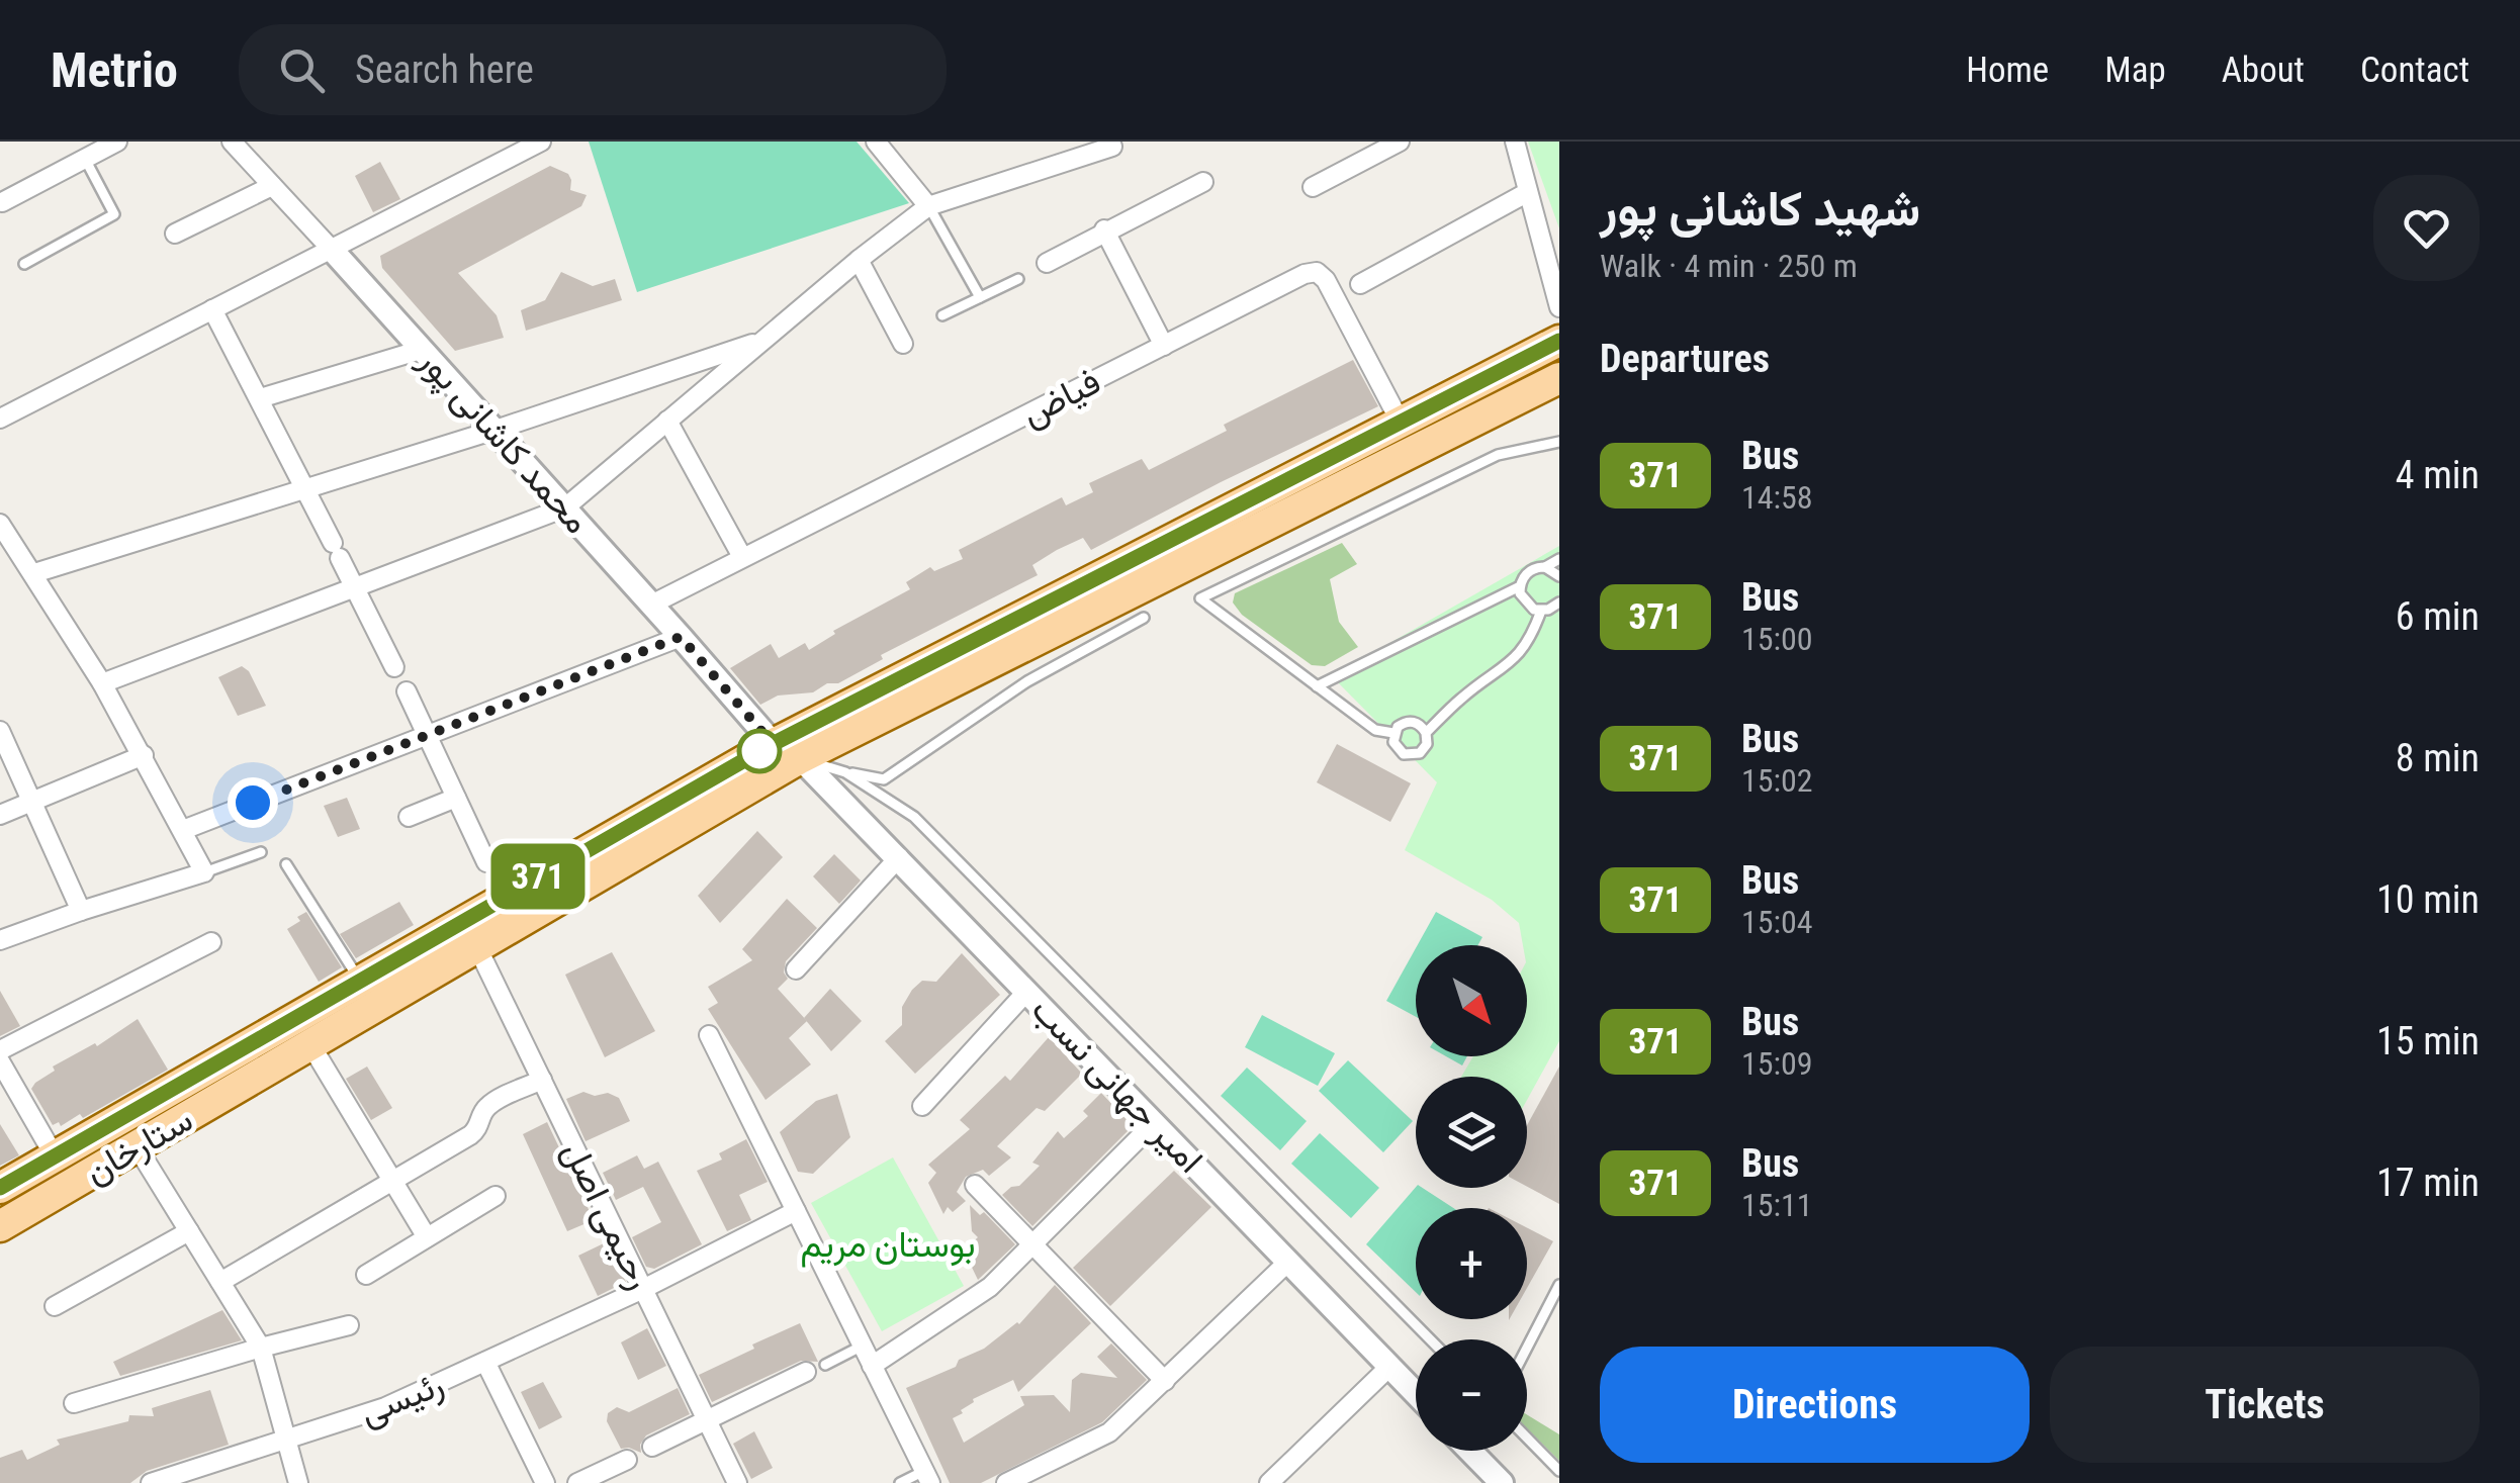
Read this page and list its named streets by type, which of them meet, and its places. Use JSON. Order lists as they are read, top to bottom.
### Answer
{
  "streets": {
    "main road": ["ستارخان"],
    "street": [
      "فیاض",
      "محمد کاشانی پور",
      "امیر جهانی نسب",
      "رحیمی اصل",
      "رئیسی"
    ]
  },
  "crossings": [
    ["فیاض", "محمد کاشانی پور"],
    ["فیاض", "ستارخان"],
    ["محمد کاشانی پور", "امیر جهانی نسب"],
    ["محمد کاشانی پور", "ستارخان"],
    ["امیر جهانی نسب", "ستارخان"],
    ["ستارخان", "رحیمی اصل"],
    ["رحیمی اصل", "رئیسی"]
  ],
  "parks": ["بوستان مریم"],
  "lines": ["bus line 371"],
  "north": "bottom right",
  "page": {
    "header": "Metrio",
    "search": "Search here",
    "nav": [
      "Home",
      "Map",
      "About",
      "Contact"
    ],
    "on_map": "371",
    "heading": [
      ["شهید کاشانی پور", "Walk · 4 min · 250 m"],
      "Departures"
    ],
    "list": [
      {
        "mark": "371",
        "name": "Bus",
        "note": "14:58",
        "value": "4 min"
      },
      {
        "mark": "371",
        "name": "Bus",
        "note": "15:00",
        "value": "6 min"
      },
      {
        "mark": "371",
        "name": "Bus",
        "note": "15:02",
        "value": "8 min"
      },
      {
        "mark": "371",
        "name": "Bus",
        "note": "15:04",
        "value": "10 min"
      },
      {
        "mark": "371",
        "name": "Bus",
        "note": "15:09",
        "value": "15 min"
      },
      {
        "mark": "371",
        "name": "Bus",
        "note": "15:11",
        "value": "17 min"
      }
    ],
    "map_buttons": ["+", "−"],
    "buttons": ["Directions", "Tickets"]
  }
}
